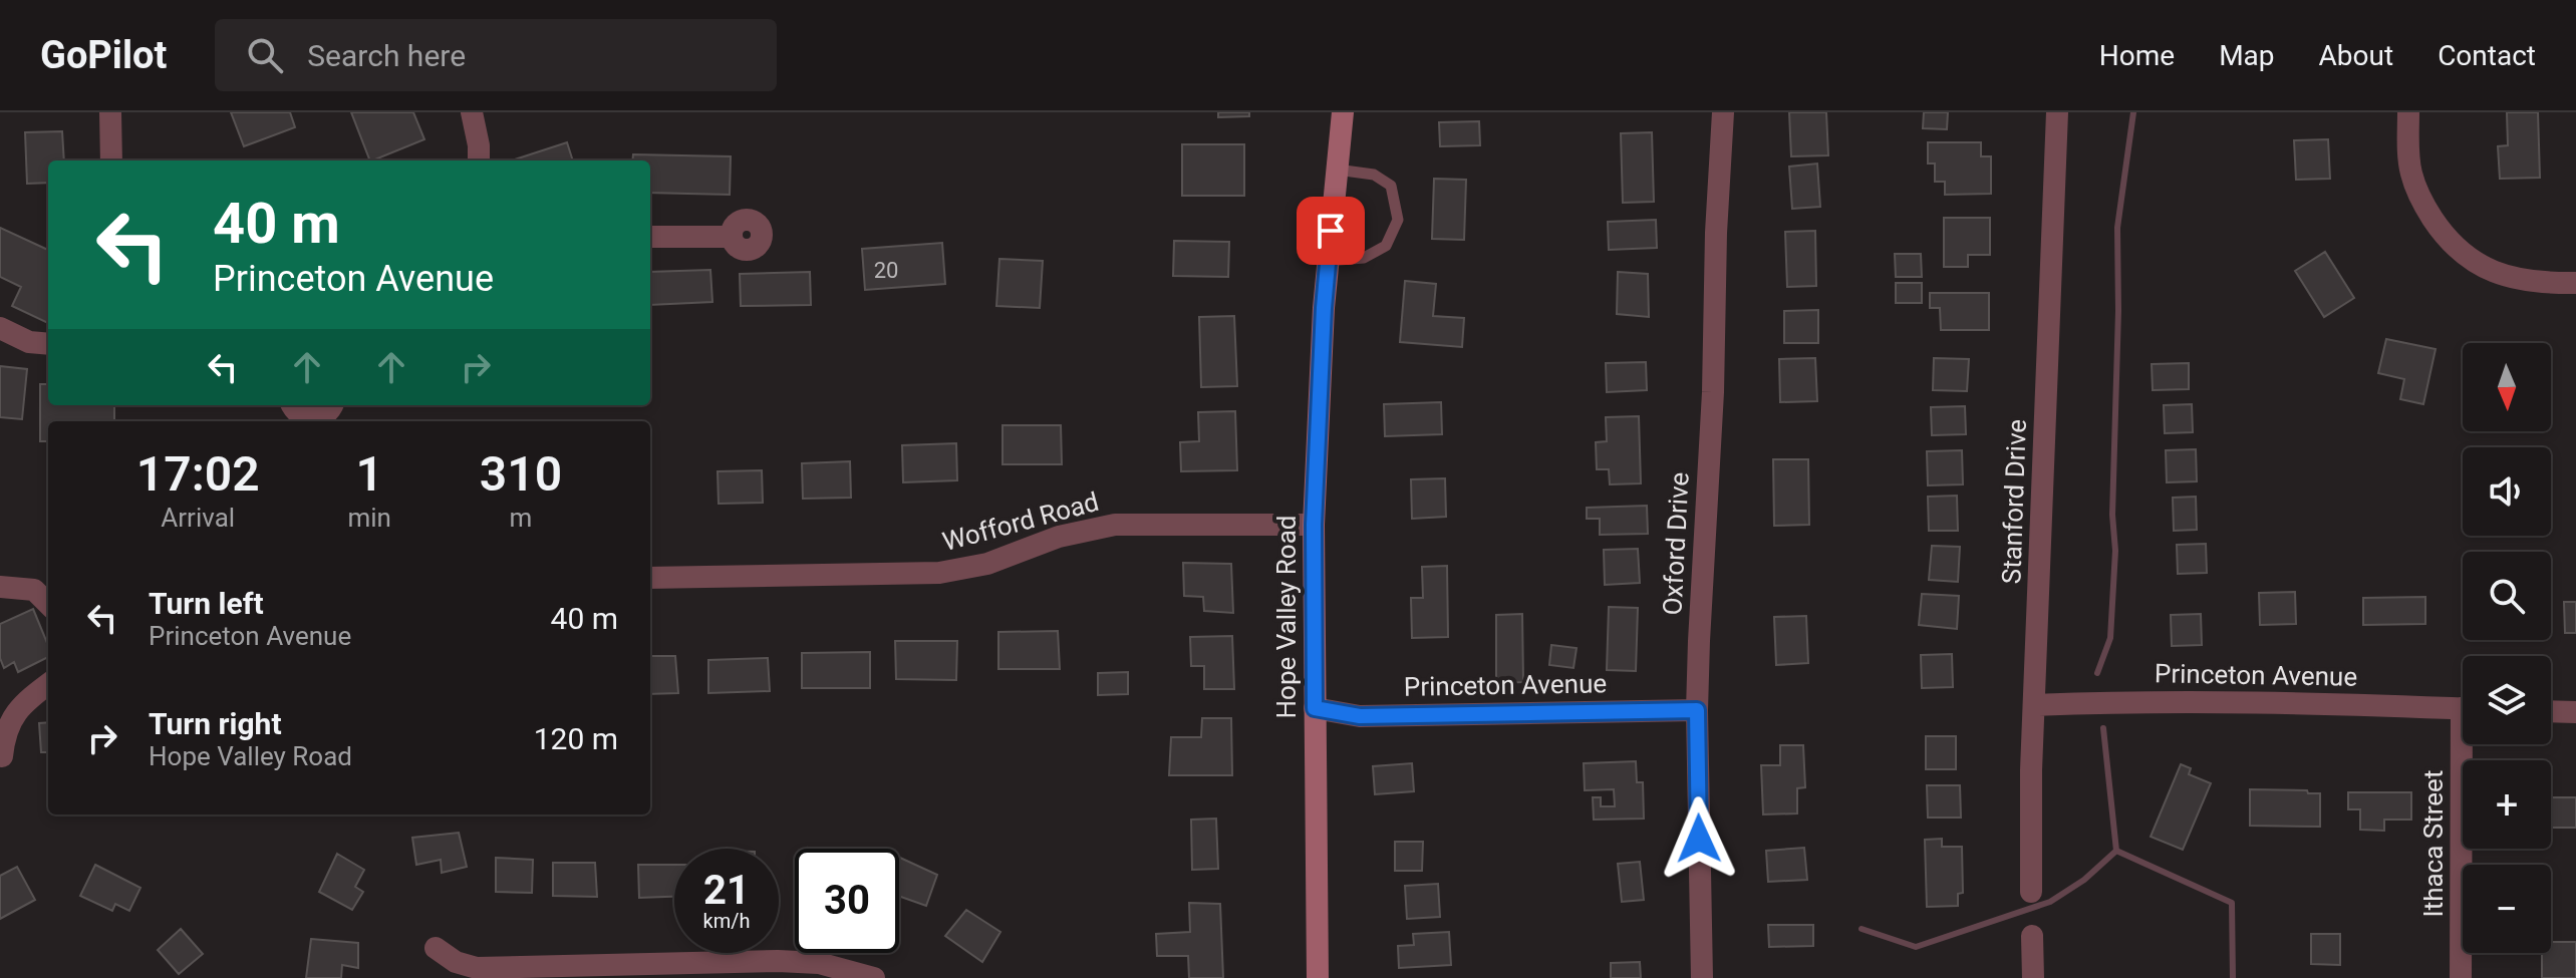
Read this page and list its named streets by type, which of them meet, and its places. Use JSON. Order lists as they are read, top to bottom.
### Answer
{
  "streets": {
    "main road": ["Hope Valley Road"],
    "street": [
      "Stanford Drive",
      "Wofford Road",
      "Oxford Drive",
      "Princeton Avenue",
      "Ithaca Street"
    ]
  },
  "crossings": [
    ["Stanford Drive", "Princeton Avenue"],
    ["Wofford Road", "Hope Valley Road"],
    ["Oxford Drive", "Princeton Avenue"],
    ["Hope Valley Road", "Princeton Avenue"]
  ],
  "house_numbers": ["20"],
  "north": "bottom",
  "page": {
    "header": "GoPilot",
    "search": "Search here",
    "nav": [
      "Home",
      "Map",
      "About",
      "Contact"
    ],
    "turn": ["40 m", "Princeton Avenue"],
    "map_buttons": ["+", "−"],
    "eta": [
      "17:02",
      "Arrival",
      "1",
      "min",
      "310",
      "m"
    ],
    "list": [
      {
        "name": "Turn left",
        "note": "Princeton Avenue",
        "value": "40 m"
      },
      {
        "name": "Turn right",
        "note": "Hope Valley Road",
        "value": "120 m"
      }
    ],
    "speed": "21 km/h",
    "limit": "30"
  }
}
